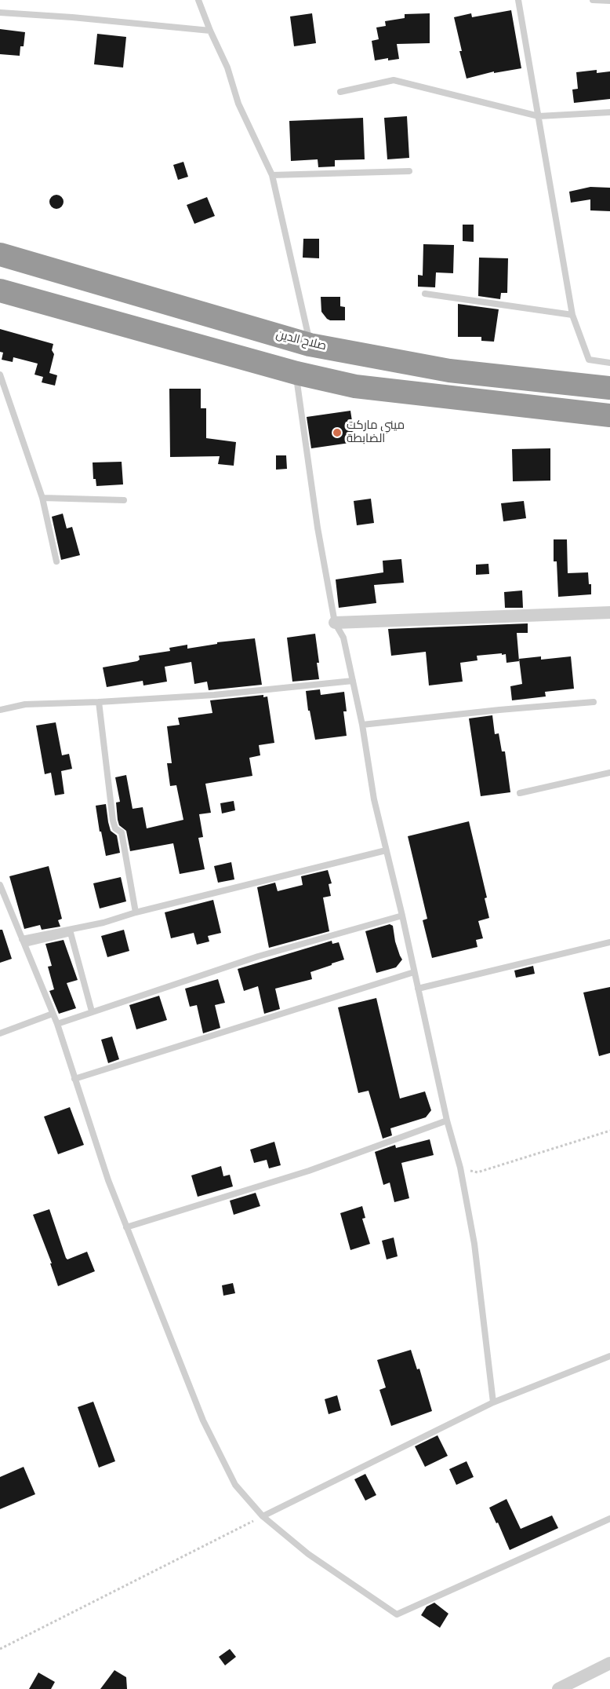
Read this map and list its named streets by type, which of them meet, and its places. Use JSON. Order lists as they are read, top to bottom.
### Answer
{
  "streets": {
    "highway": ["صلاح الدين"]
  },
  "places": ["ميني ماركت الضابطة"]
}
